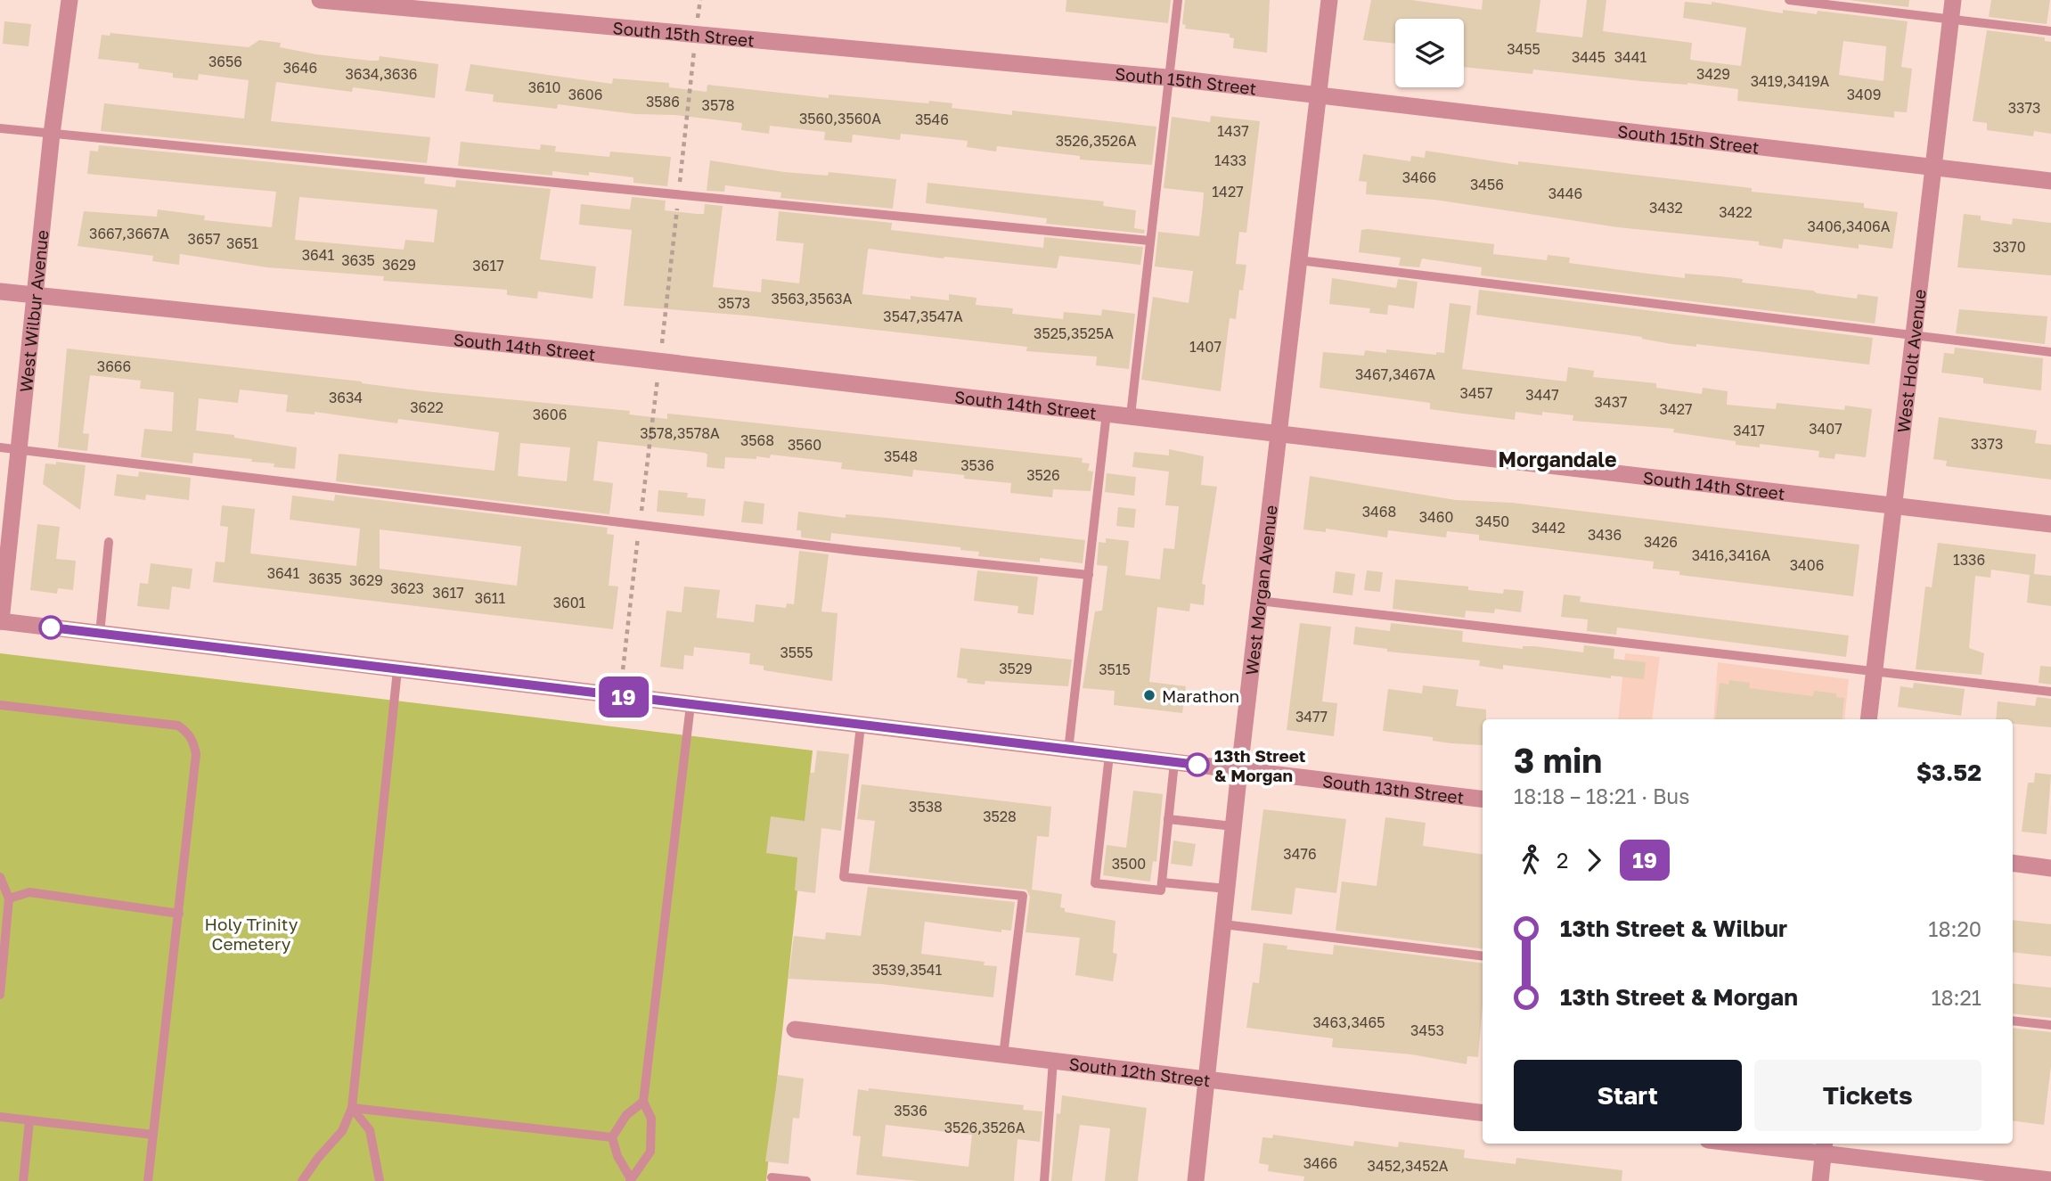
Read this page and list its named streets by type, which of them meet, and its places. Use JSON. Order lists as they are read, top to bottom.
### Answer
{
  "streets": {
    "street": [
      "South 15th Street",
      "West Wilbur Avenue",
      "South 14th Street",
      "West Holt Avenue",
      "West Morgan Avenue",
      "South 13th Street",
      "South 12th Street"
    ]
  },
  "crossings": [
    ["South 15th Street", "West Holt Avenue"],
    ["South 15th Street", "West Morgan Avenue"],
    ["West Wilbur Avenue", "South 14th Street"],
    ["West Wilbur Avenue", "South 13th Street"],
    ["South 14th Street", "West Holt Avenue"],
    ["South 14th Street", "West Morgan Avenue"],
    ["West Morgan Avenue", "South 13th Street"],
    ["West Morgan Avenue", "South 12th Street"]
  ],
  "districts": ["Morgandale"],
  "parks": ["Holy Trinity Cemetery"],
  "places": ["Marathon", "13th Street & Morgan"],
  "lines": ["bus line 19"],
  "house_numbers": [
    "3455",
    "3445",
    "3441",
    "3656",
    "3646",
    "3634,3636",
    "3429",
    "3419,3419A",
    "3610",
    "3606",
    "3409",
    "3586",
    "3578",
    "3373",
    "3560,3560A",
    "3546",
    "1437",
    "3526,3526A",
    "1433",
    "3466",
    "3456",
    "1427",
    "3446",
    "3432",
    "3422",
    "3406,3406A",
    "3667,3667A",
    "3657",
    "3651",
    "3370",
    "3641",
    "3635",
    "3629",
    "3617",
    "3563,3563A",
    "3573",
    "3547,3547A",
    "3525,3525A",
    "1407",
    "3666",
    "3467,3467A",
    "3457",
    "3447",
    "3634",
    "3437",
    "3622",
    "3427",
    "3606",
    "3407",
    "3417",
    "3578,3578A",
    "3568",
    "3373",
    "3560",
    "3548",
    "3536",
    "3526",
    "3468",
    "3460",
    "3450",
    "3442",
    "3436",
    "3426",
    "3416,3416A",
    "1336",
    "3406",
    "3641",
    "3635",
    "3629",
    "3623",
    "3617",
    "3611",
    "3601",
    "3555",
    "3529",
    "3515",
    "3477",
    "3538",
    "3528",
    "3476",
    "3500",
    "3539,3541",
    "3463,3465",
    "3453",
    "3536",
    "3526,3526A",
    "3466",
    "3452,3452A"
  ],
  "page": {
    "on_map": "19",
    "heading": ["3 min", "18:18 – 18:21 · Bus", "$3.52"],
    "legs": ["2", "19"],
    "list": [
      {
        "name": "13th Street & Wilbur",
        "value": "18:20"
      },
      {
        "name": "13th Street & Morgan",
        "value": "18:21"
      }
    ],
    "buttons": ["Start", "Tickets"]
  }
}
